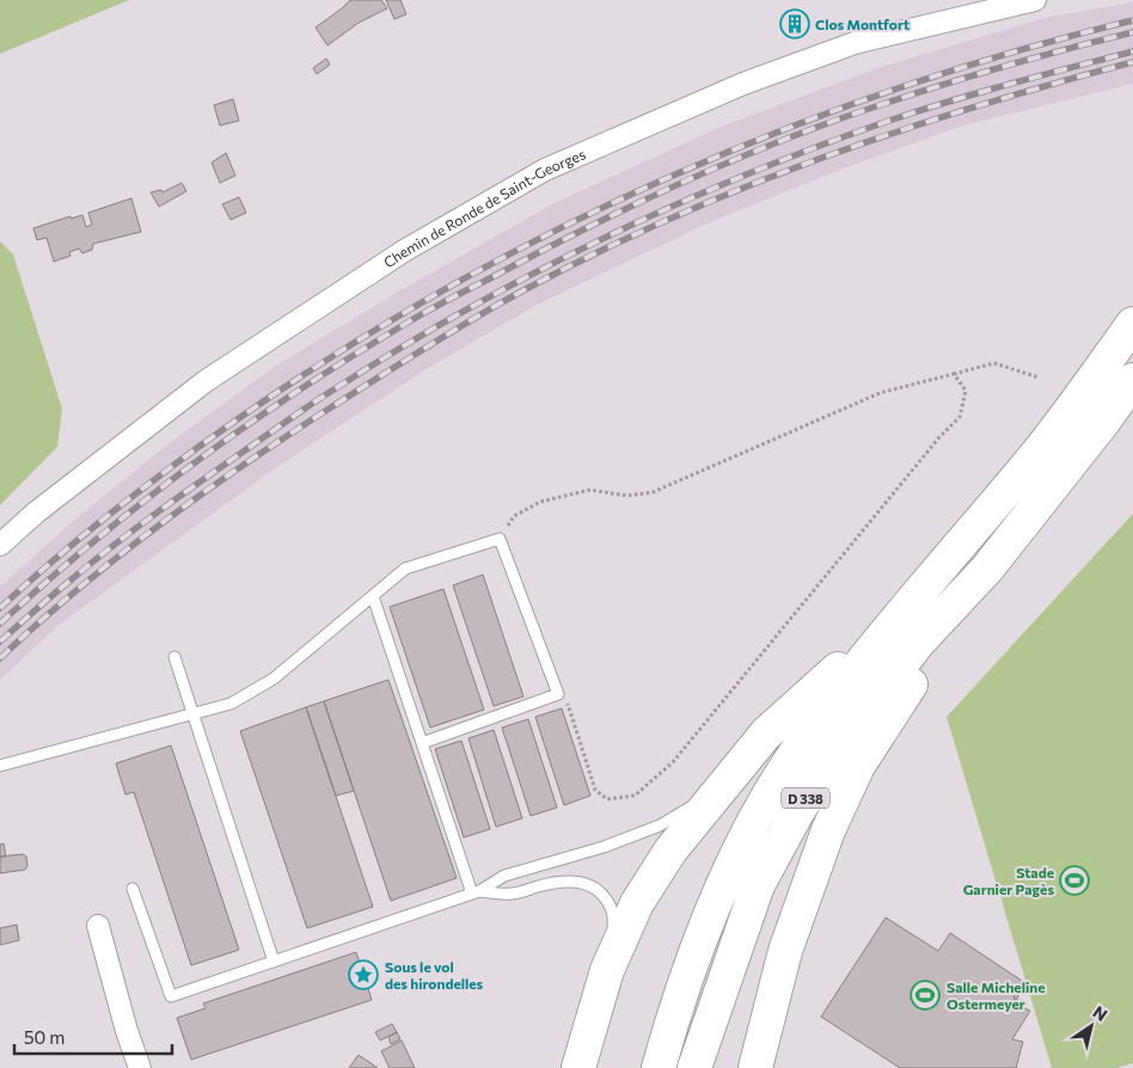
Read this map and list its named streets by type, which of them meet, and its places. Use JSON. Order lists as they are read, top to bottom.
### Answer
{
  "streets": {
    "highway": ["D 338"],
    "street": ["Chemin de Ronde de Saint-Georges"]
  },
  "places": {
    "building": ["Clos Montfort"],
    "sports": ["Stade Garnier Pagès", "Salle Micheline Ostermeyer"],
    "place": ["Sous le vol des hirondelles"]
  },
  "scale_bar": "50 m",
  "north": "top right"
}
